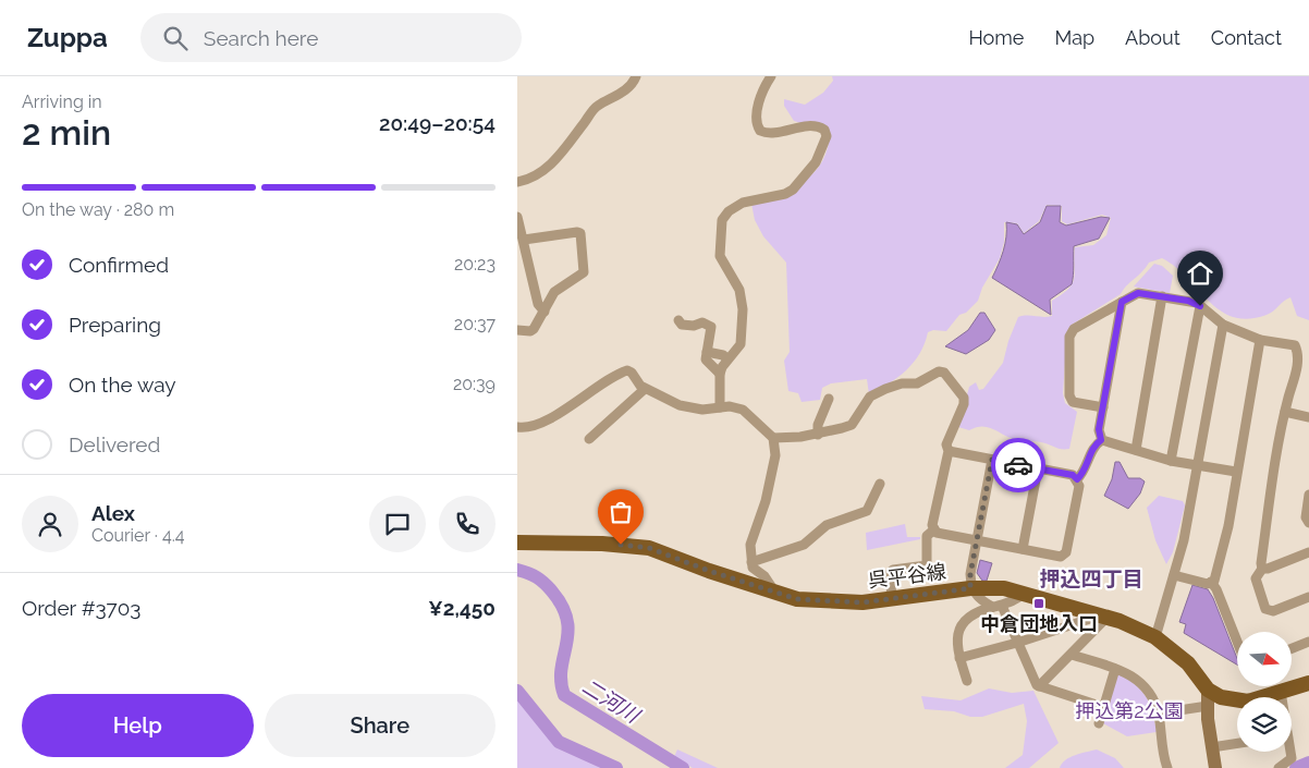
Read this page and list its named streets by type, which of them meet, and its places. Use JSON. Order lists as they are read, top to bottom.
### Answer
{
  "streets": {
    "main road": ["呉平谷線"]
  },
  "districts": ["押込四丁目"],
  "water": ["二河川"],
  "parks": ["押込第2公園"],
  "places": {
    "transit": ["中倉団地入口"]
  },
  "north": "right",
  "page": {
    "header": "Zuppa",
    "search": "Search here",
    "nav": [
      "Home",
      "Map",
      "About",
      "Contact"
    ],
    "heading": ["2 min", "Arriving in", "20:49–20:54"],
    "panel": [
      "Alex",
      "Courier · 4.4",
      "Order #3703",
      "¥2,450"
    ],
    "bar": "On the way · 280 m",
    "list": [
      ["Confirmed", "20:23"],
      ["Preparing", "20:37"],
      ["On the way", "20:39"],
      "Delivered"
    ],
    "buttons": ["Help", "Share"]
  }
}
